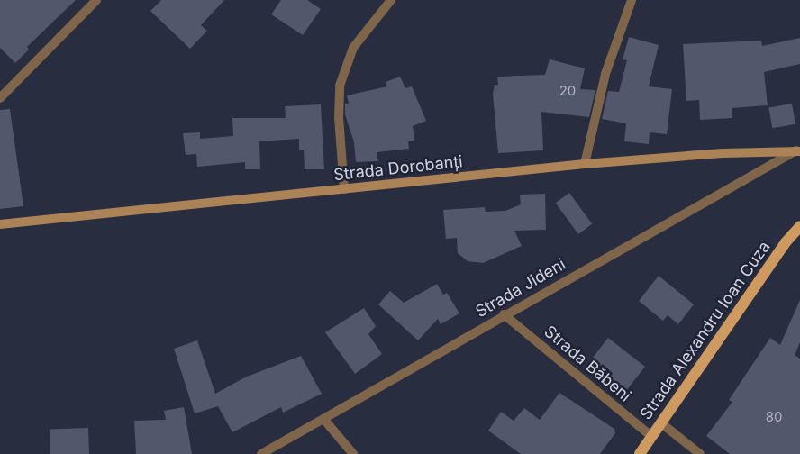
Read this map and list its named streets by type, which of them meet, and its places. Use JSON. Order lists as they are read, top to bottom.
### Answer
{
  "streets": {
    "main road": ["Strada Dorobanți", "Strada Alexandru Ioan Cuza"],
    "street": ["Strada Jideni", "Strada Băbeni"]
  },
  "crossings": [
    ["Strada Dorobanți", "Strada Jideni"],
    ["Strada Jideni", "Strada Băbeni"],
    ["Strada Alexandru Ioan Cuza", "Strada Băbeni"]
  ],
  "house_numbers": ["20", "80"]
}
